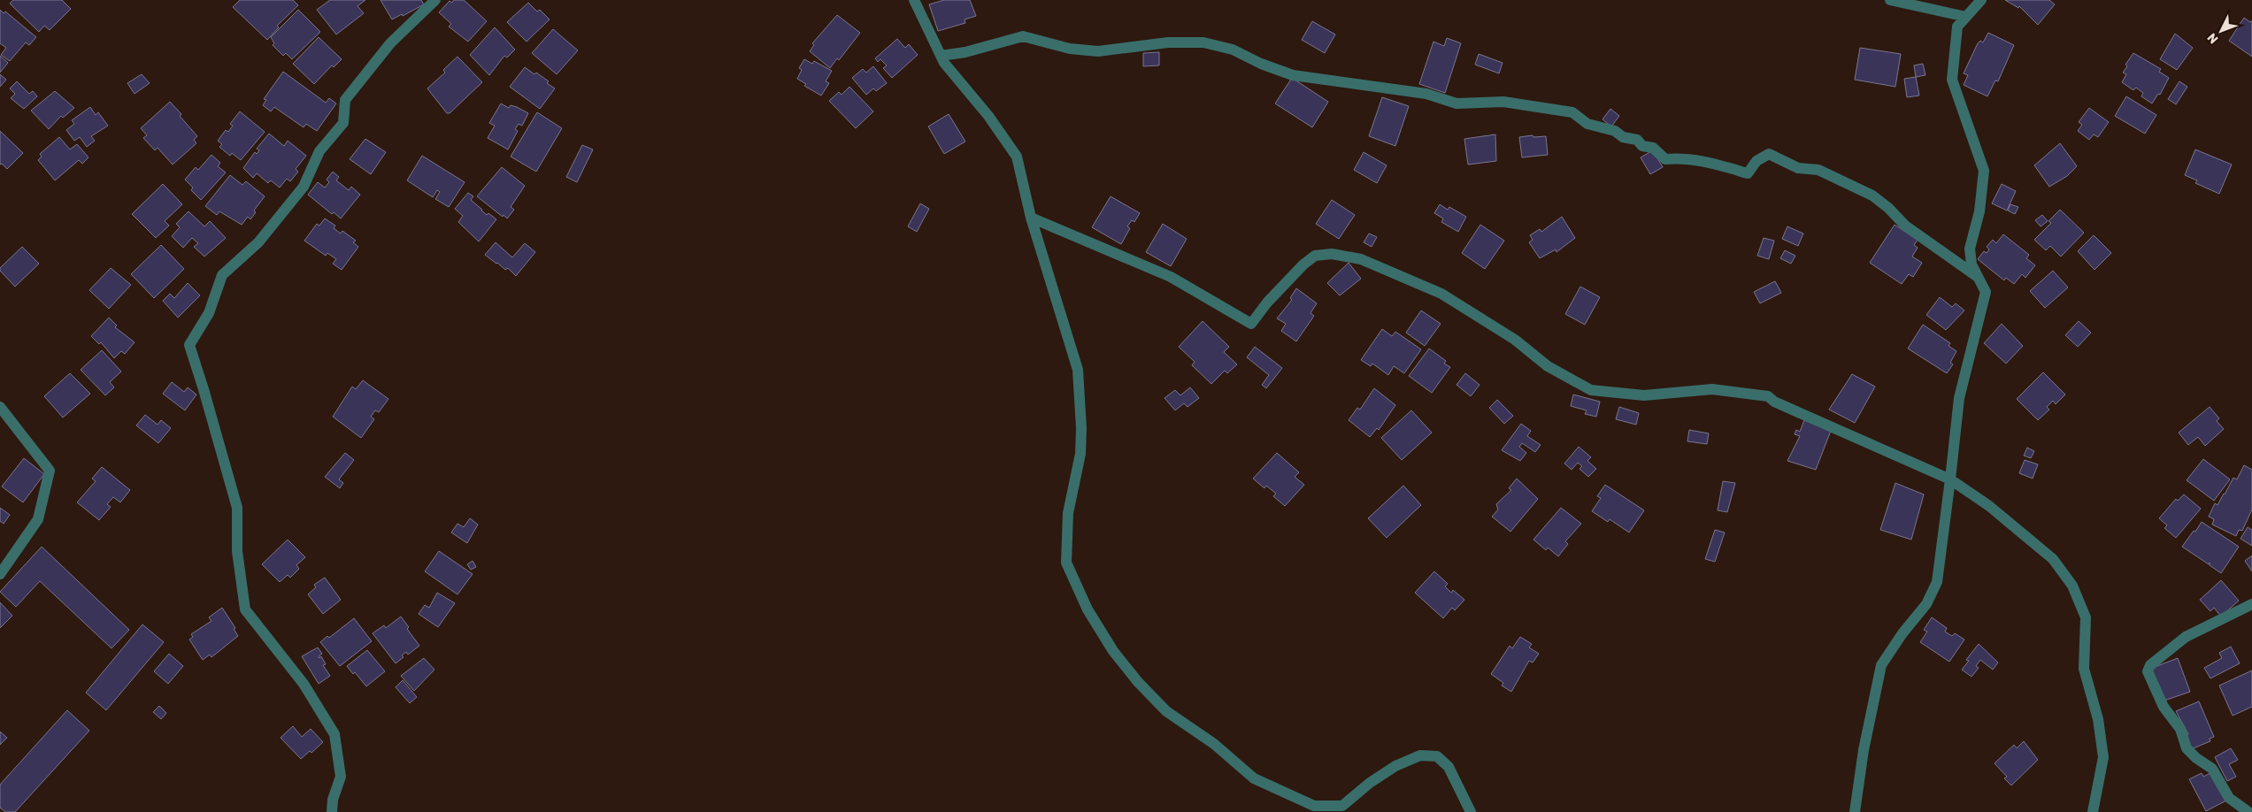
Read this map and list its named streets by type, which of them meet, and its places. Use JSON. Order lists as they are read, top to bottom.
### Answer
{
  "north": "bottom left"
}
